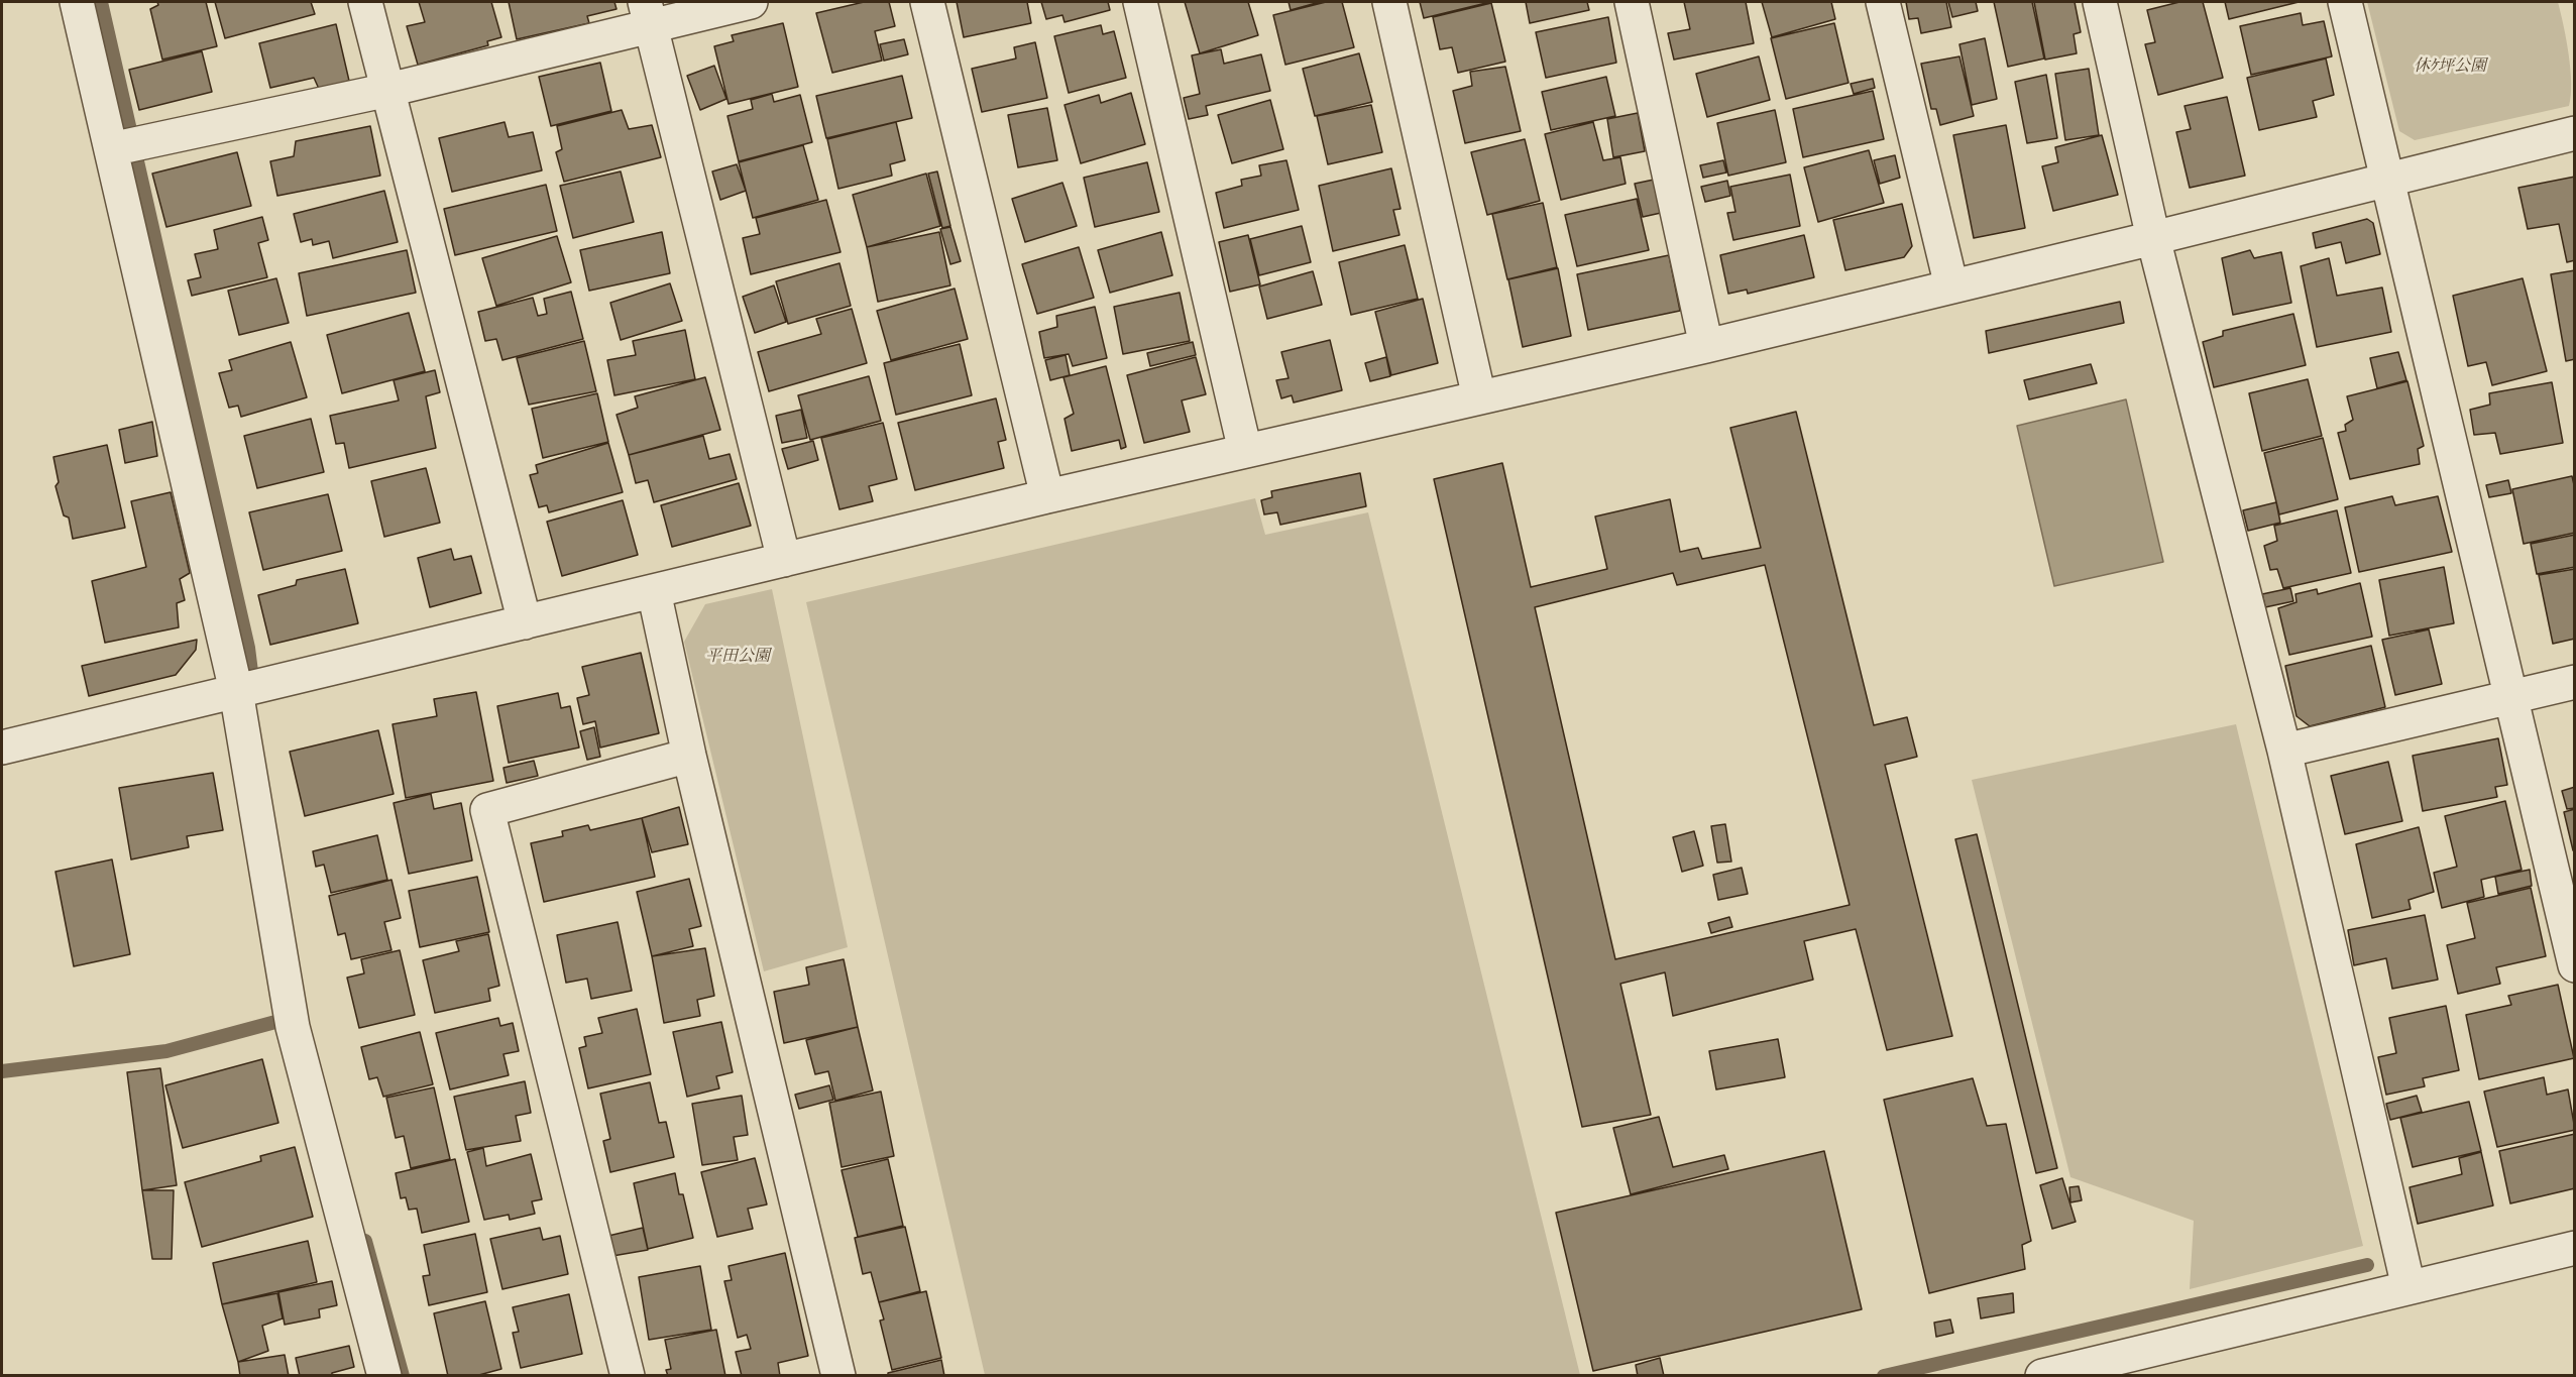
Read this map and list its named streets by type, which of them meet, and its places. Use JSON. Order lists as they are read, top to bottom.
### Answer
{
  "parks": ["休ｹ坪公園", "平田公園"]
}
